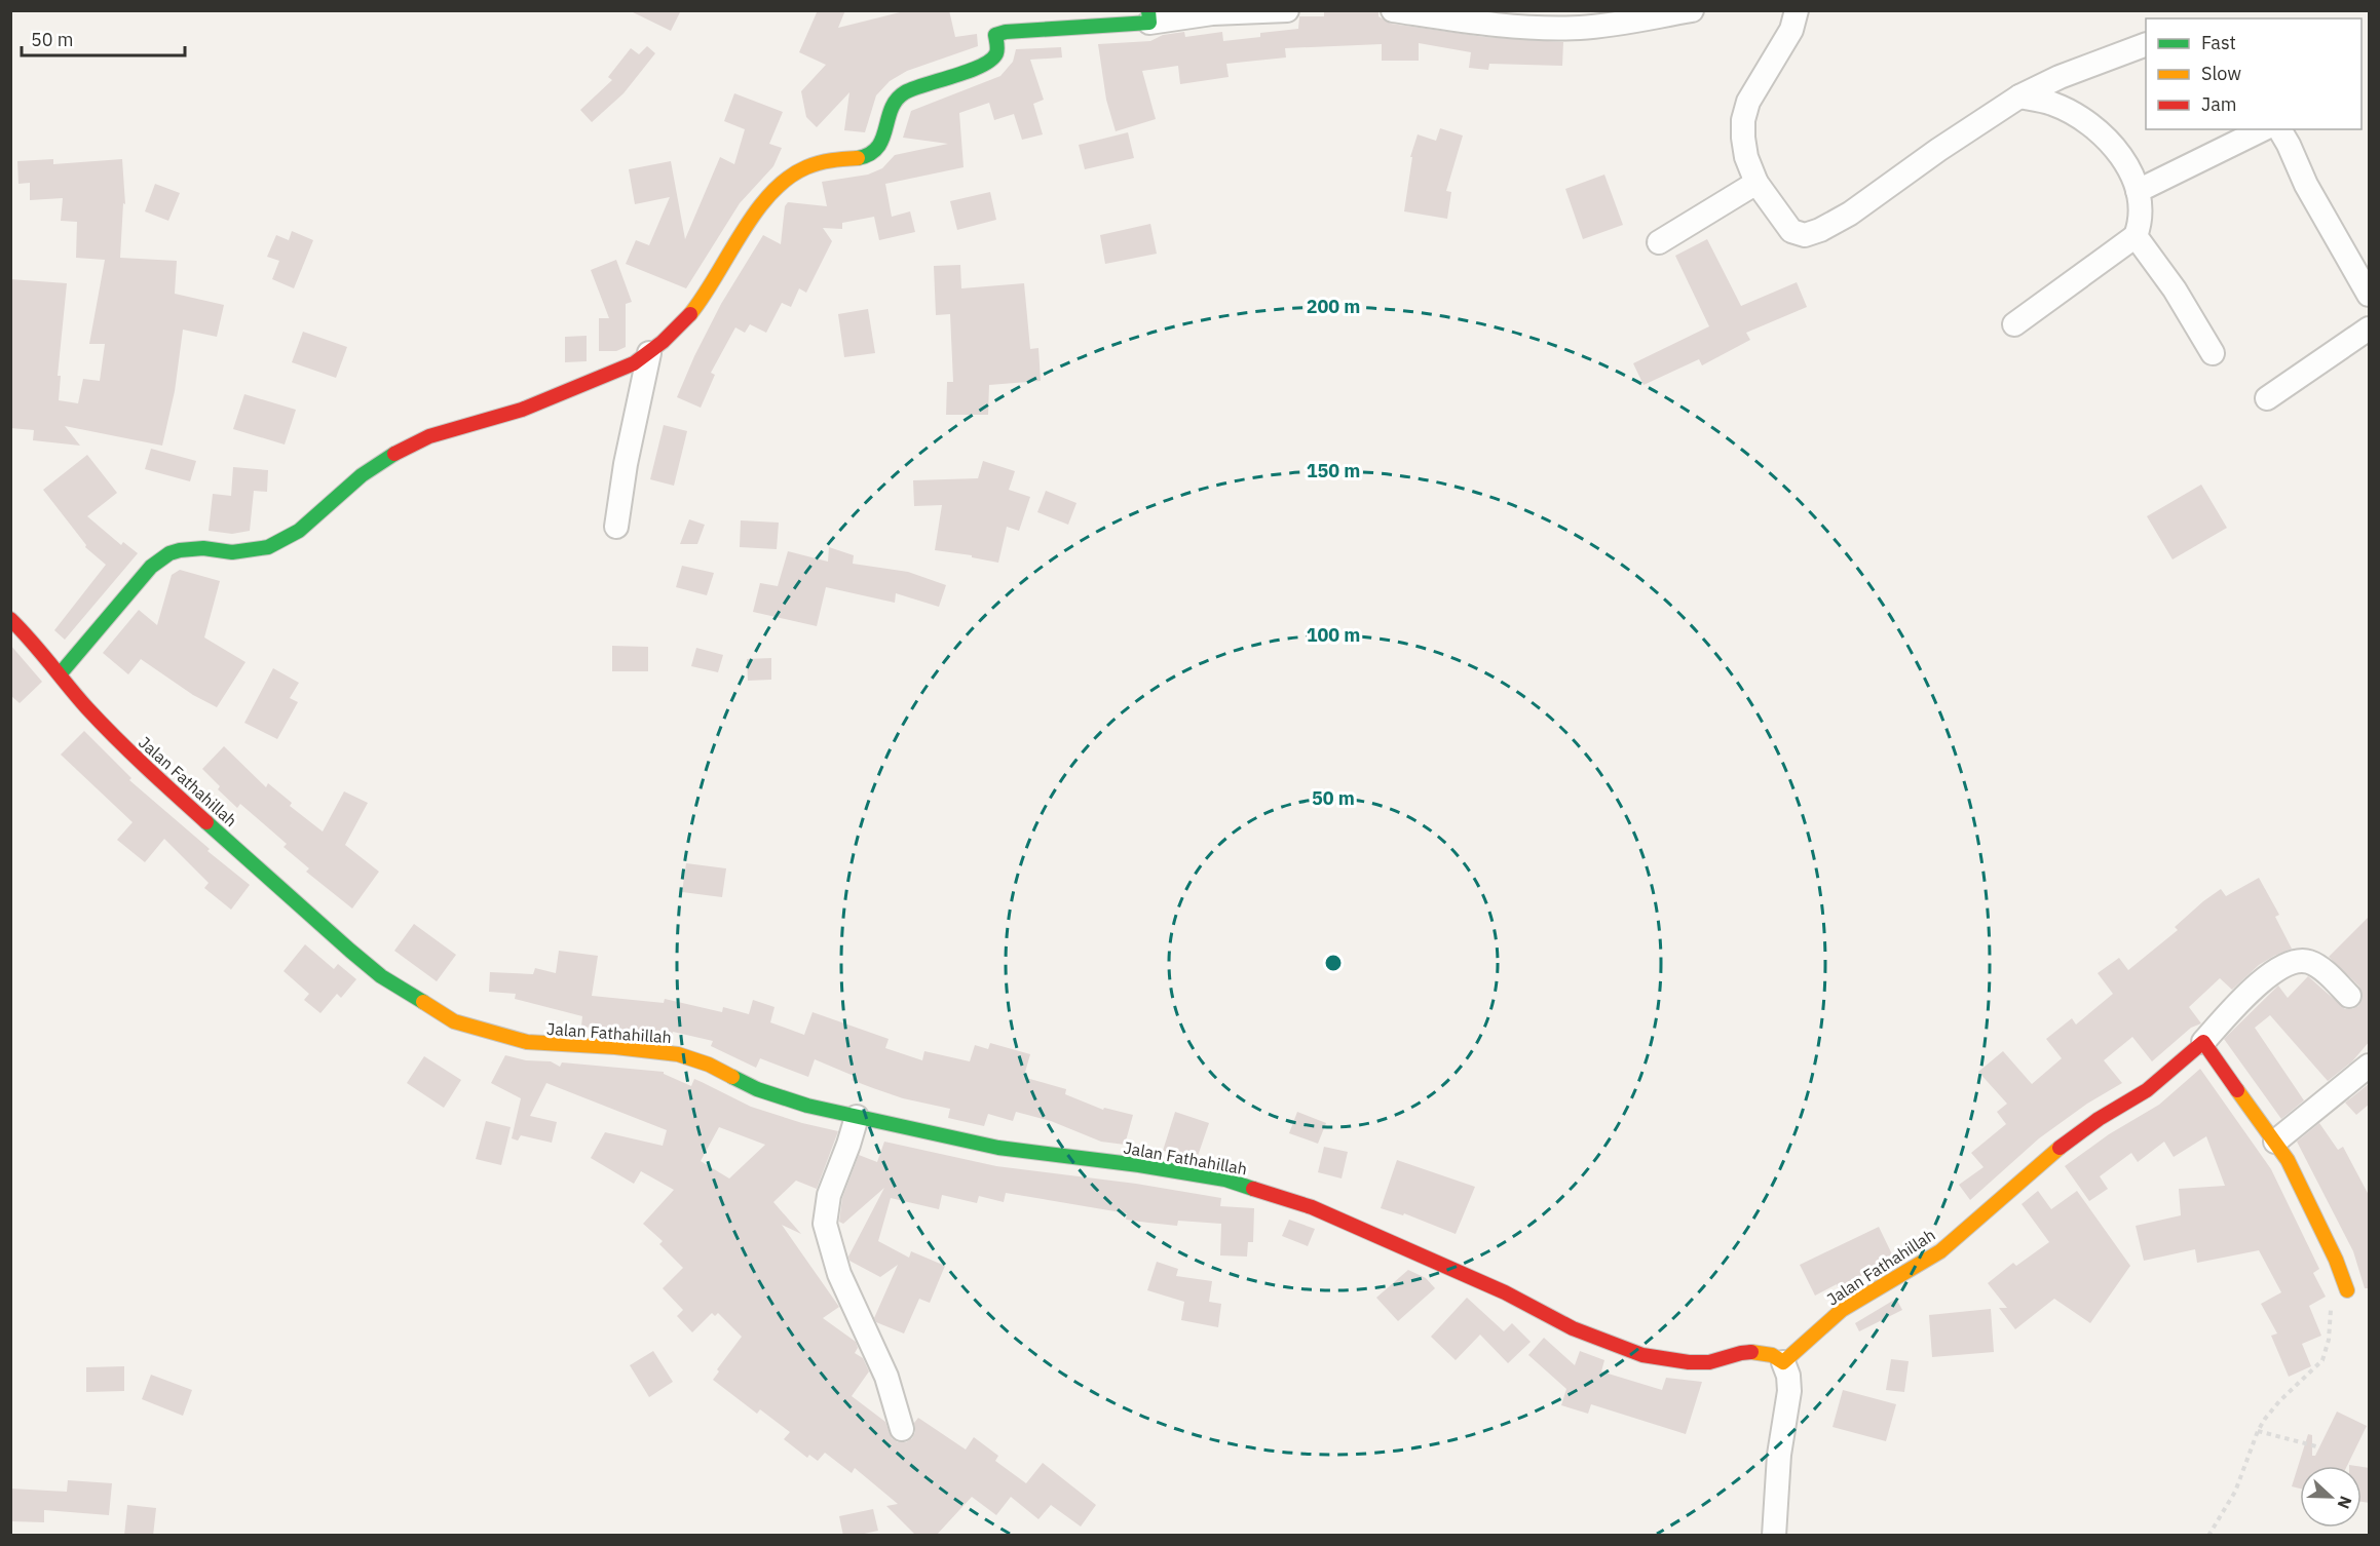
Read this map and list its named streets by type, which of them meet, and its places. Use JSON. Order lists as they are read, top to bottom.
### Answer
{
  "streets": {
    "street": ["Jalan Fathahillah"]
  },
  "legend": ["Fast", "Slow", "Jam"],
  "scale_bar": "50 m",
  "north": "right",
  "rings": [
    "200 m",
    "150 m",
    "100 m",
    "50 m"
  ]
}
